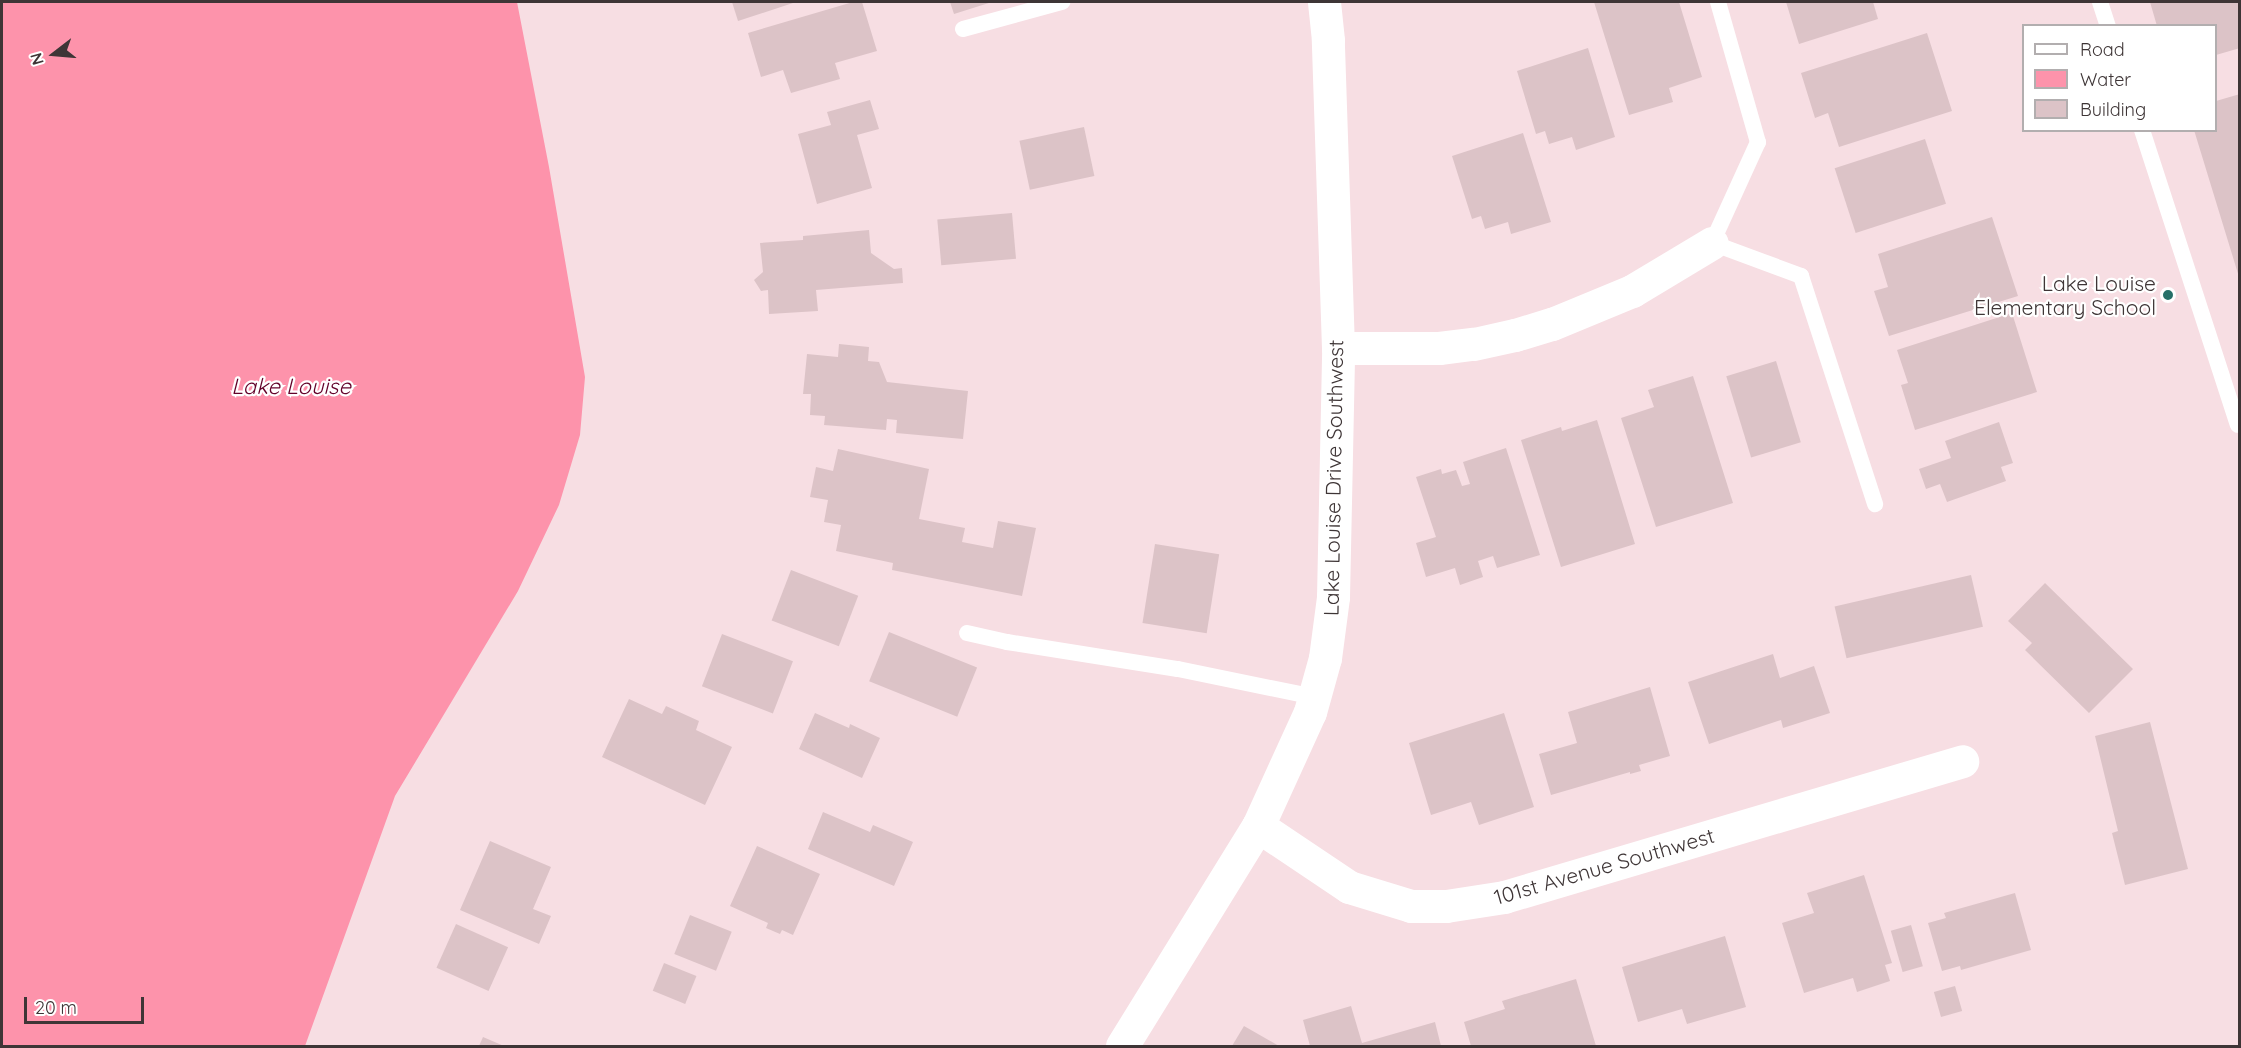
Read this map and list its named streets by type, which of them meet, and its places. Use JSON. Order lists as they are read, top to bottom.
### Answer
{
  "streets": {
    "street": ["Lake Louise Drive Southwest", "101st Avenue Southwest"]
  },
  "crossings": [
    ["Lake Louise Drive Southwest", "101st Avenue Southwest"]
  ],
  "water": ["Lake Louise"],
  "places": ["Lake Louise Elementary School"],
  "legend": ["Road", "Water", "Building"],
  "scale_bar": "20 m",
  "north": "left"
}
